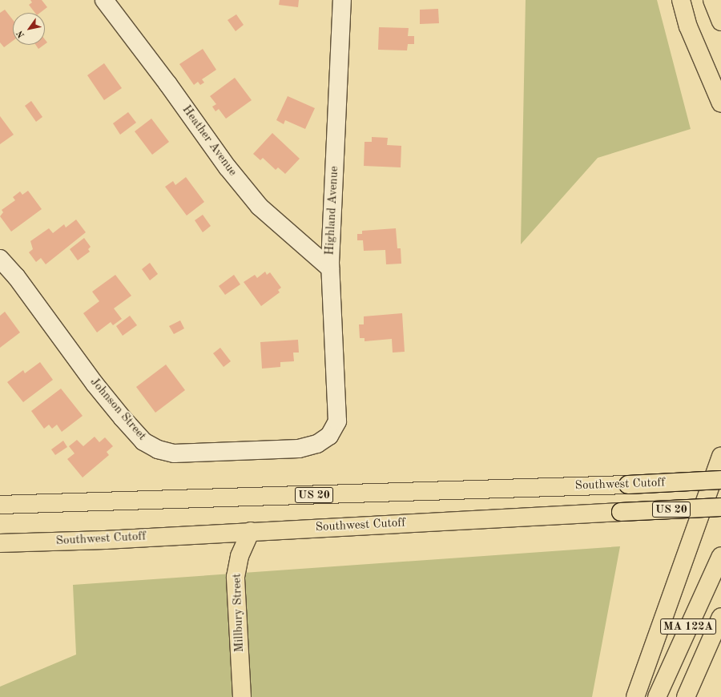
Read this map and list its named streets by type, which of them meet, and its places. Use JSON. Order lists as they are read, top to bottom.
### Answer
{
  "streets": {
    "main road": [
      "Southwest Cutoff",
      "US 20",
      "Millbury Street",
      "MA 122A"
    ],
    "street": ["Heather Avenue", "Highland Avenue", "Johnson Street"]
  },
  "crossings": [
    ["Heather Avenue", "Highland Avenue"],
    ["Highland Avenue", "Johnson Street"],
    ["Southwest Cutoff", "Millbury Street"]
  ],
  "north": "bottom left"
}
